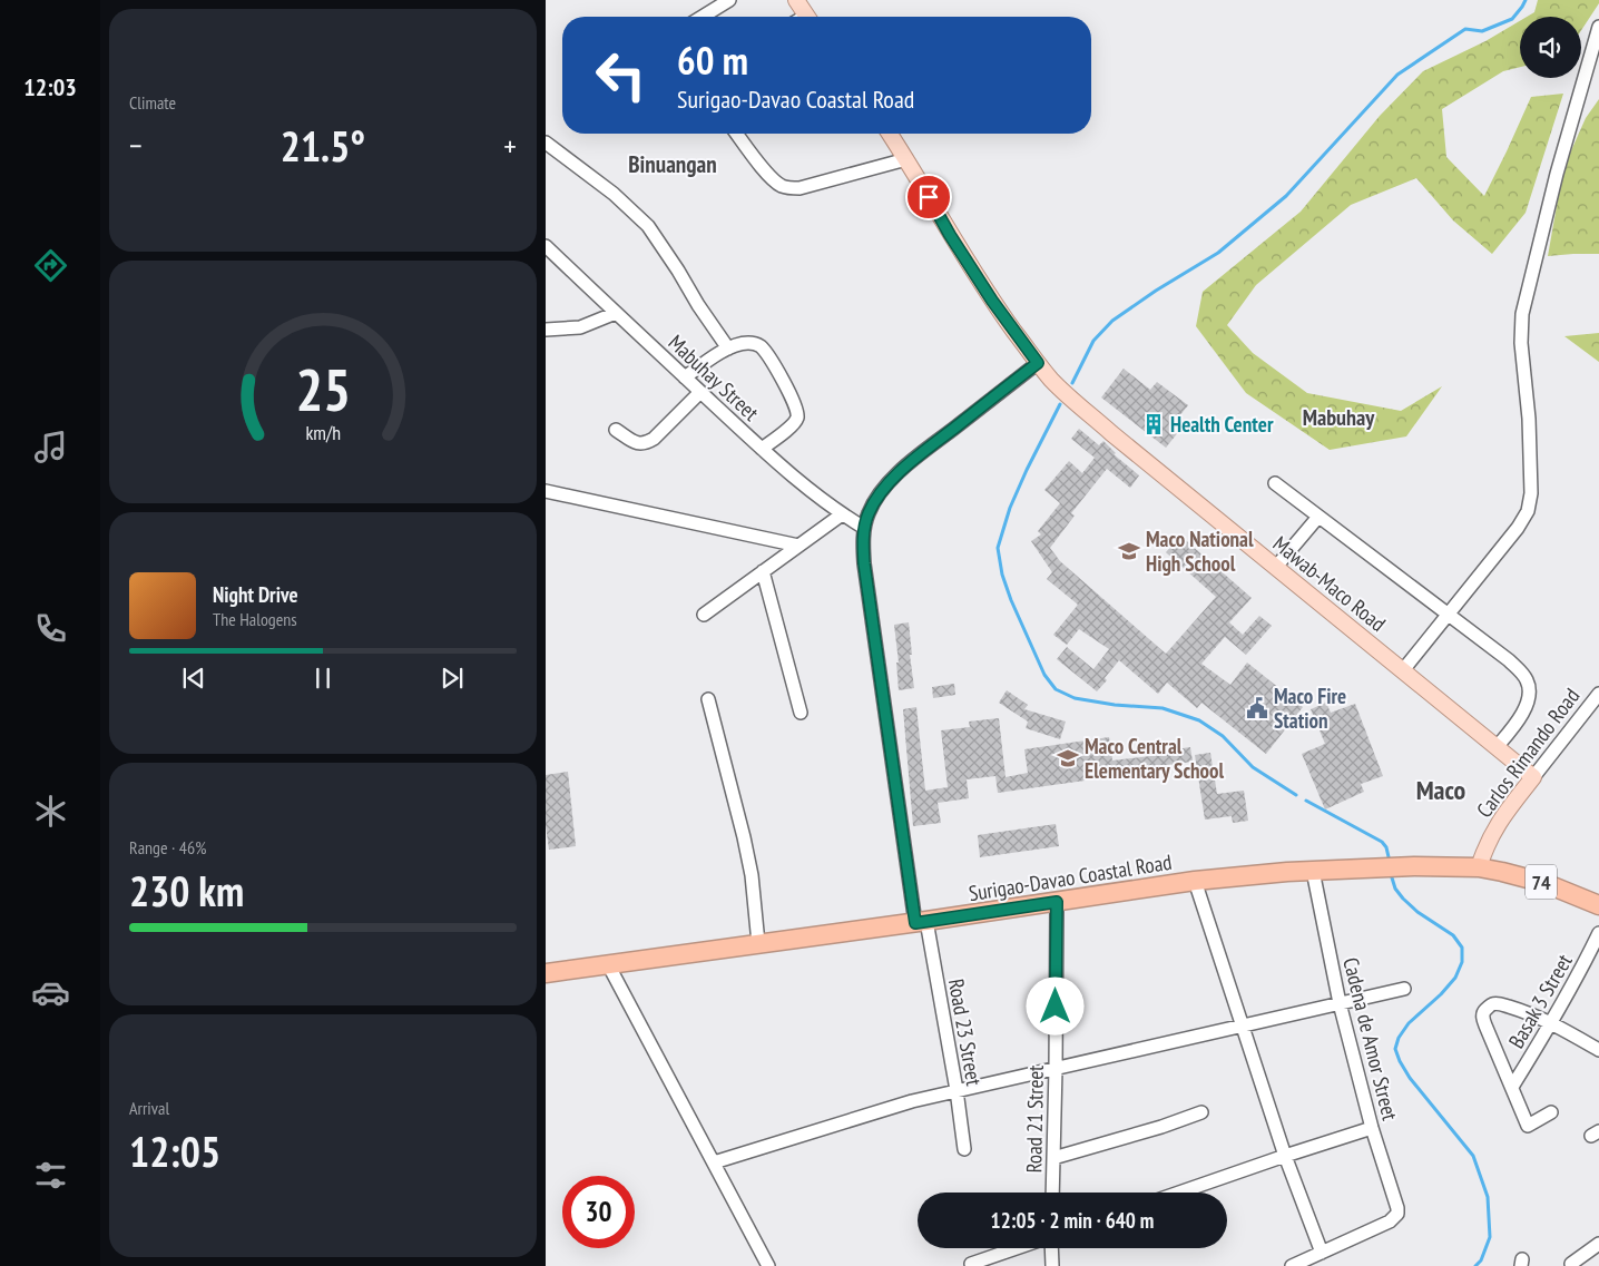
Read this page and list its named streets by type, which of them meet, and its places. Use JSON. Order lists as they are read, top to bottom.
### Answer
{
  "streets": {
    "highway": ["Surigao-Davao Coastal Road", "74"],
    "main road": ["Mawab-Maco Road", "Carlos Rimando Road"],
    "street": [
      "Mabuhay Street",
      "Basak 3 Street",
      "Road 23 Street",
      "Cadena de Amor Street",
      "Road 21 Street"
    ]
  },
  "crossings": [
    ["Mabuhay Street", "Road 23 Street"],
    ["Mawab-Maco Road", "Carlos Rimando Road"],
    ["Carlos Rimando Road", "Surigao-Davao Coastal Road"],
    ["Surigao-Davao Coastal Road", "Road 23 Street"],
    ["Surigao-Davao Coastal Road", "Cadena de Amor Street"],
    ["Surigao-Davao Coastal Road", "Road 21 Street"]
  ],
  "districts": ["Binuangan", "Mabuhay", "Maco"],
  "places": {
    "building": ["Health Center"],
    "school or university": ["Maco National High School", "Maco Central Elementary School"],
    "public building": ["Maco Fire Station"]
  },
  "page": {
    "tabs": "12:03",
    "tile": [
      "Climate",
      ["Range · 46%", "230 km"],
      ["Arrival", "12:05"]
    ],
    "turn": ["60 m", "Surigao-Davao Coastal Road"],
    "heat": ["−", "21.5°", "+"],
    "song": ["Night Drive", "The Halogens"],
    "limit": "30",
    "trip": "12:05 · 2 min · 640 m",
    "gauge": ["25", "km/h"]
  }
}
